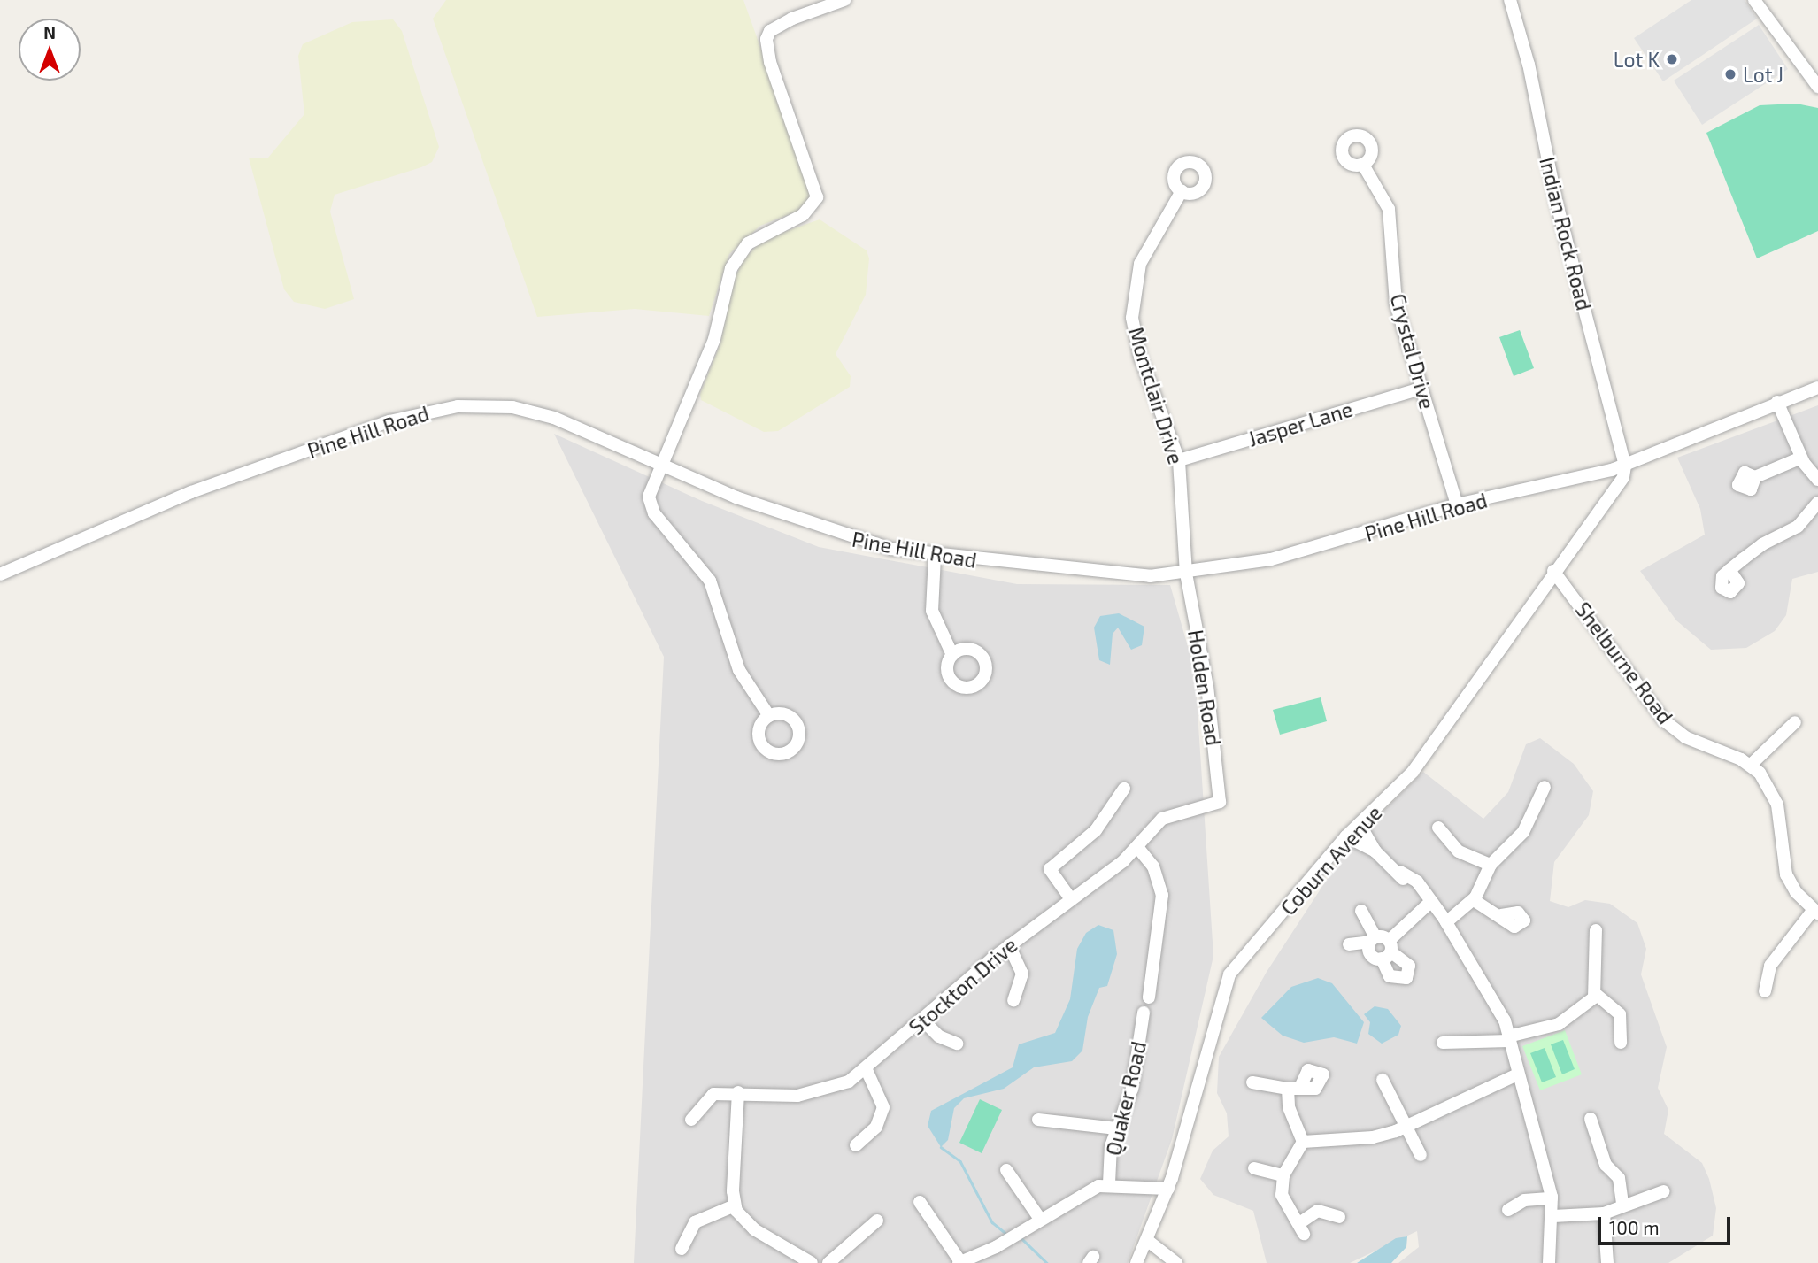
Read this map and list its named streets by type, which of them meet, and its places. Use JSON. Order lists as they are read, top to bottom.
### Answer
{
  "streets": {
    "street": [
      "Indian Rock Road",
      "Crystal Drive",
      "Montclair Drive",
      "Jasper Lane",
      "Pine Hill Road",
      "Shelburne Road",
      "Holden Road",
      "Coburn Avenue",
      "Stockton Drive",
      "Quaker Road"
    ]
  },
  "crossings": [
    ["Indian Rock Road", "Pine Hill Road"],
    ["Indian Rock Road", "Coburn Avenue"],
    ["Crystal Drive", "Jasper Lane"],
    ["Crystal Drive", "Pine Hill Road"],
    ["Montclair Drive", "Jasper Lane"],
    ["Montclair Drive", "Pine Hill Road"],
    ["Montclair Drive", "Holden Road"],
    ["Pine Hill Road", "Holden Road"],
    ["Pine Hill Road", "Coburn Avenue"],
    ["Shelburne Road", "Coburn Avenue"],
    ["Holden Road", "Stockton Drive"]
  ],
  "places": ["Lot K", "Lot J"],
  "scale_bar": "100 m",
  "north": "top"
}
